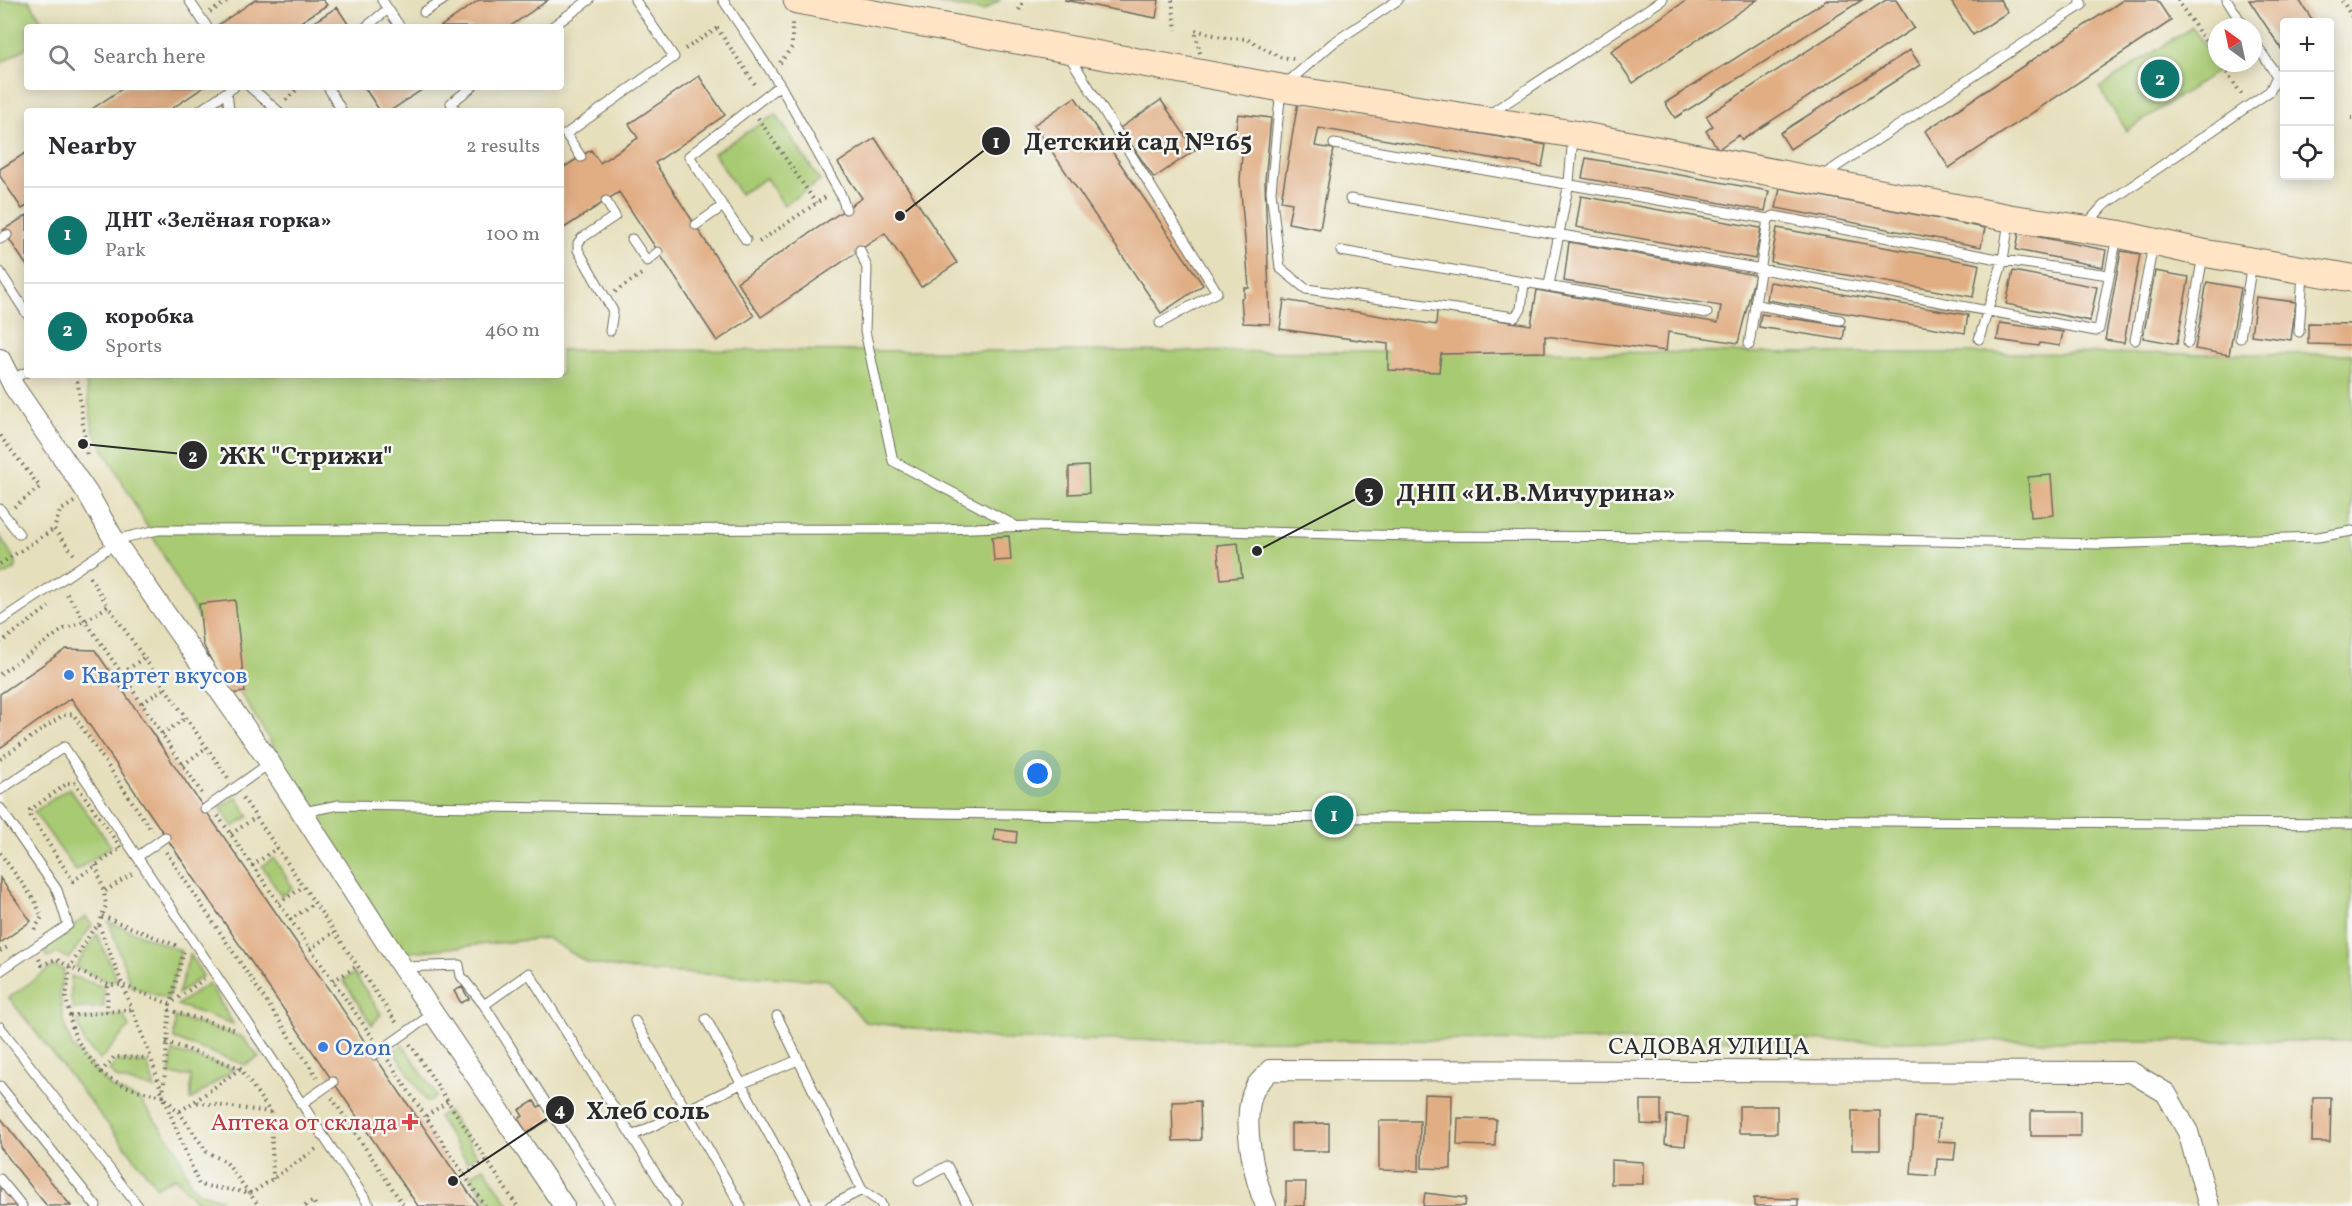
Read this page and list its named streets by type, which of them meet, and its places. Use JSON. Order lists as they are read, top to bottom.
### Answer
{
  "streets": {
    "street": ["САДОВАЯ УЛИЦА"]
  },
  "places": {
    "other": [
      "Детский сад №165",
      "ЖК \"Стрижи\"",
      "ДНП «И.В.Мичурина»",
      "Квартет вкусов",
      "Ozon",
      "Хлеб соль"
    ],
    "health": ["Аптека от склада"]
  },
  "north": "top left",
  "page": {
    "map_buttons": ["+", "−"],
    "search": "Search here",
    "pins": ["2", "1"],
    "heading": ["Nearby", "2 results"],
    "list": [
      {
        "mark": "1",
        "name": "ДНТ «Зелёная горка»",
        "note": "Park",
        "value": "100 m"
      },
      {
        "mark": "2",
        "name": "коробка",
        "note": "Sports",
        "value": "460 m"
      }
    ]
  }
}
